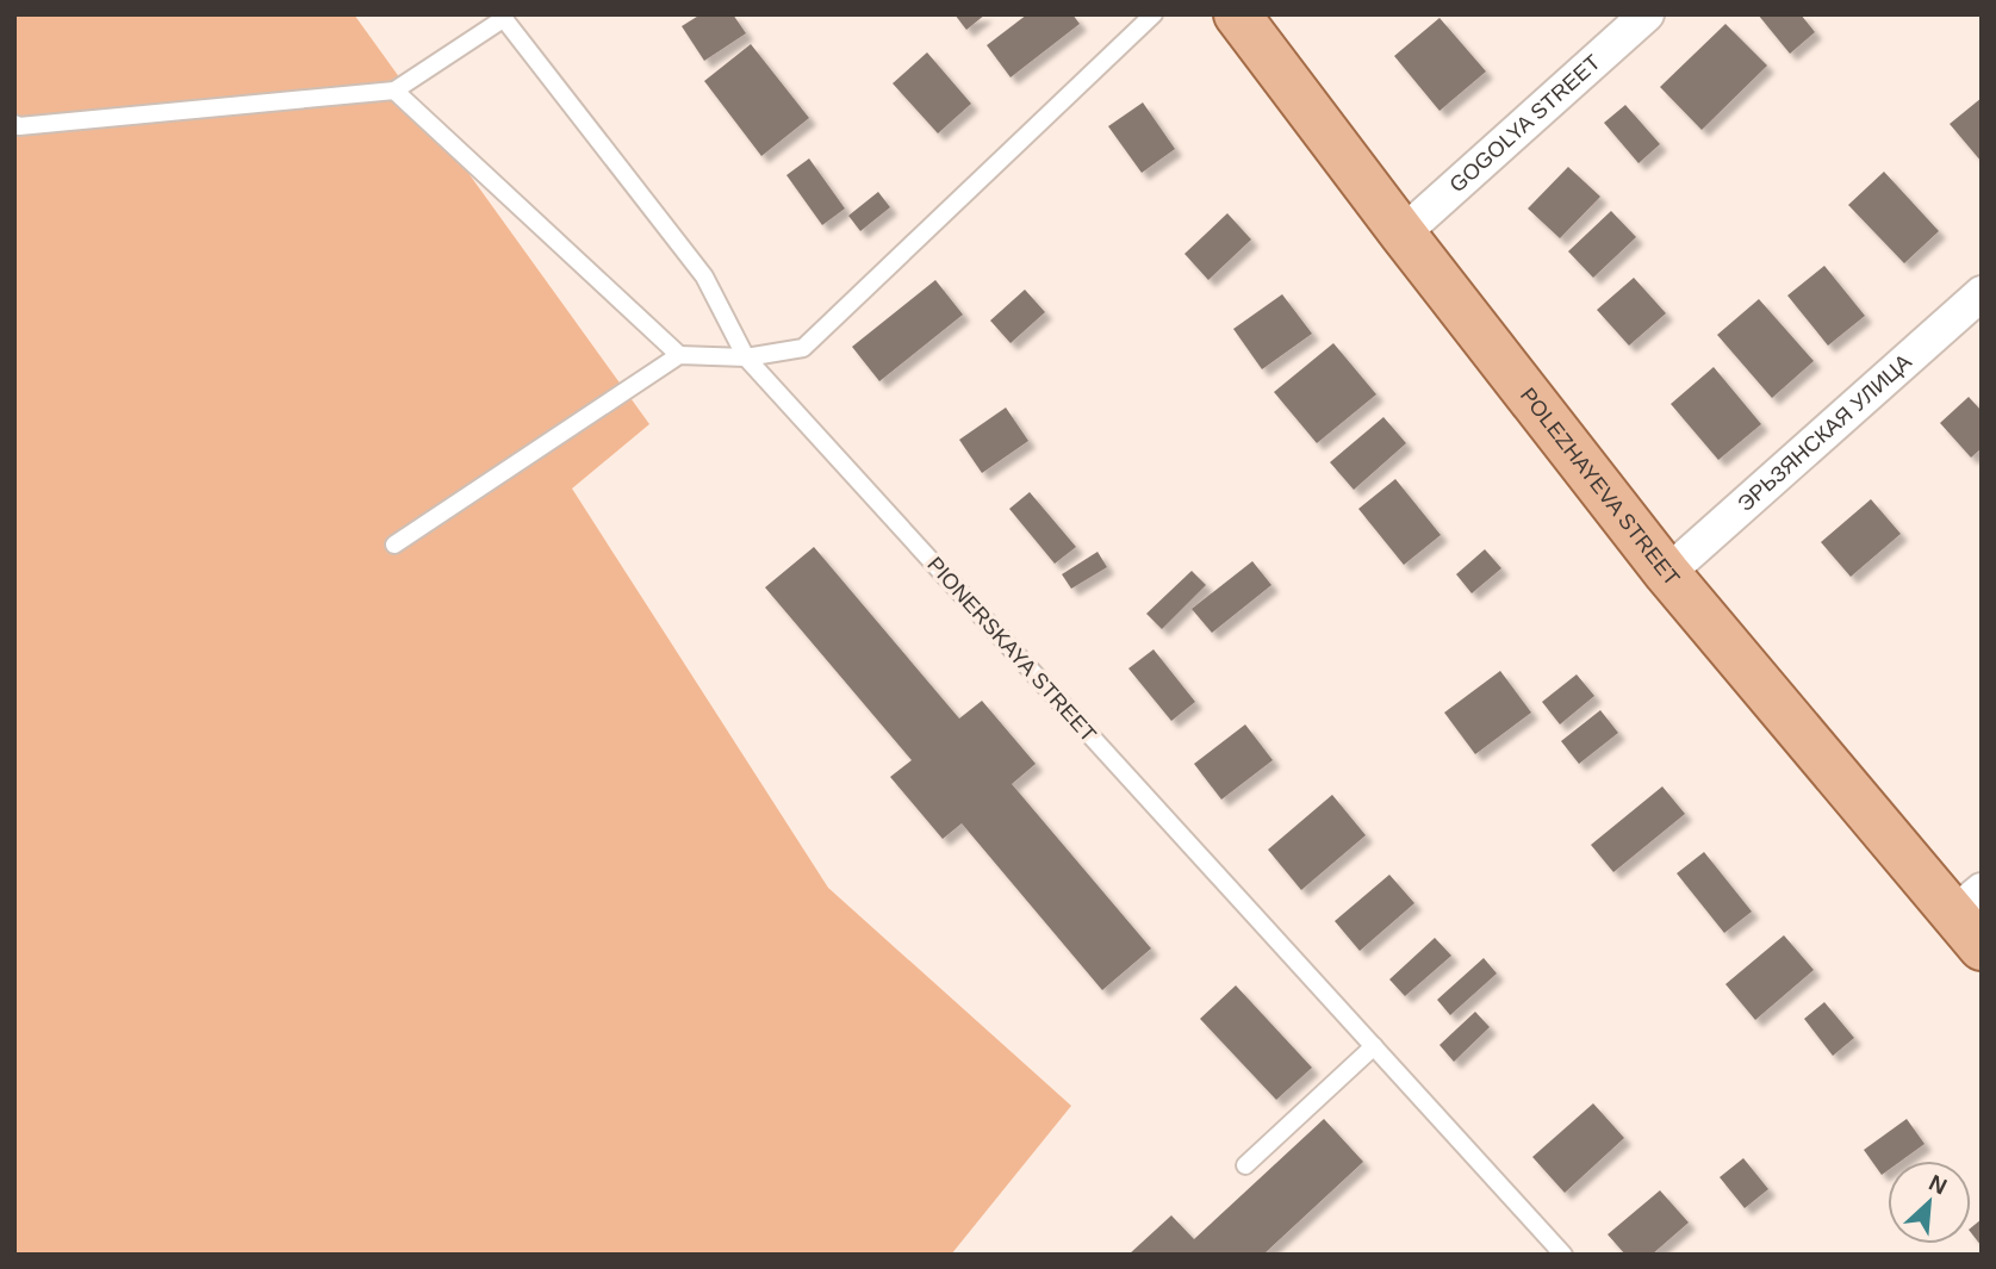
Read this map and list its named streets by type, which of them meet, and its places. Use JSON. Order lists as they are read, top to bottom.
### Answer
{
  "streets": {
    "main road": ["POLEZHAYEVA STREET"],
    "street": ["GOGOLYA STREET", "ЭРЬЗЯНСКАЯ УЛИЦА"],
    "lane": ["PIONERSKAYA STREET"]
  },
  "crossings": [
    ["GOGOLYA STREET", "POLEZHAYEVA STREET"],
    ["ЭРЬЗЯНСКАЯ УЛИЦА", "POLEZHAYEVA STREET"]
  ],
  "north": "top right"
}
